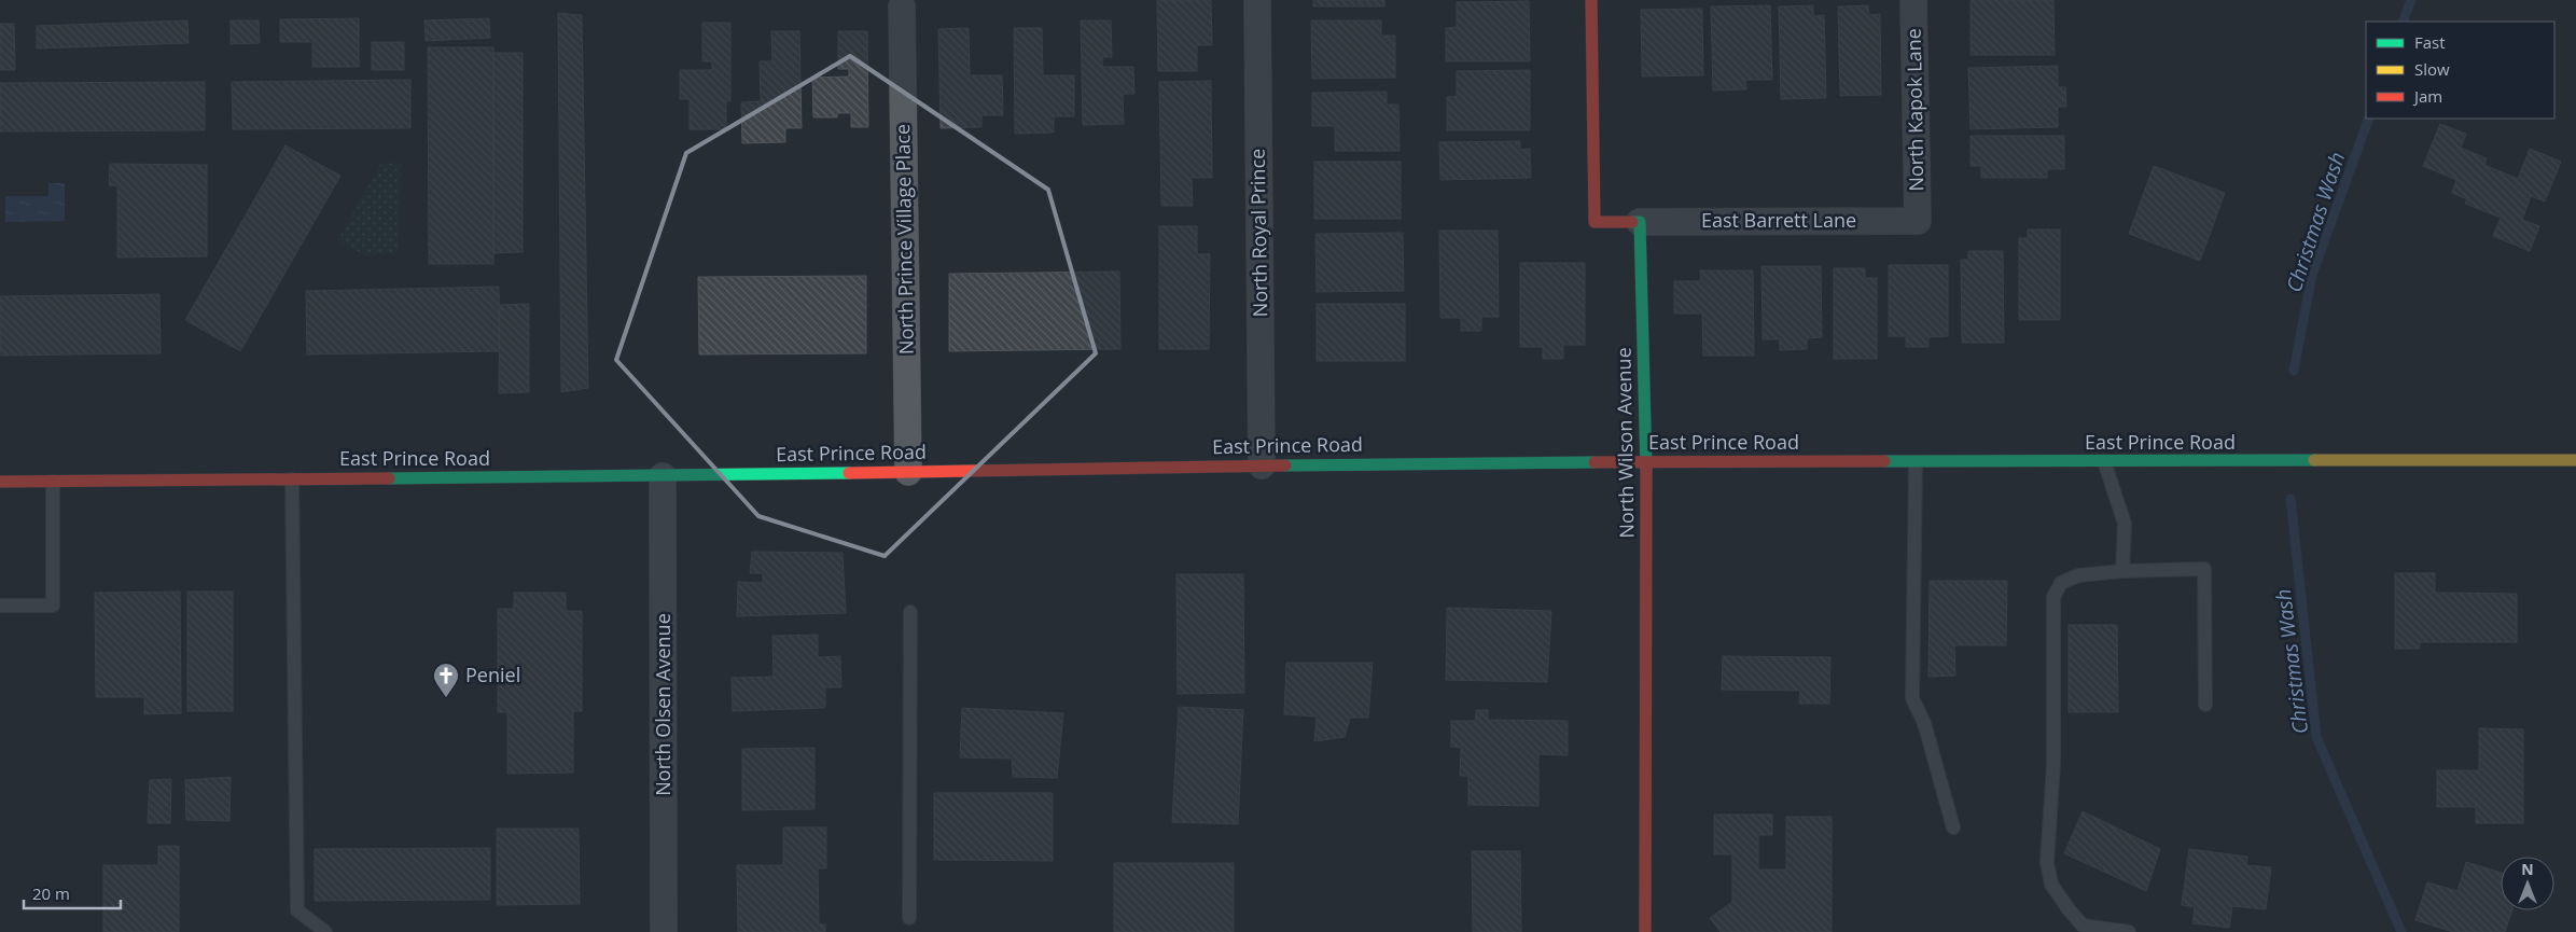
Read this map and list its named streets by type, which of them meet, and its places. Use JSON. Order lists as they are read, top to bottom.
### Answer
{
  "streets": {
    "main road": ["North Wilson Avenue", "East Prince Road"],
    "street": [
      "North Kapok Lane",
      "East Barrett Lane",
      "North Royal Prince",
      "North Prince Village Place",
      "North Olsen Avenue"
    ]
  },
  "crossings": [
    ["North Kapok Lane", "East Barrett Lane"],
    ["East Barrett Lane", "North Wilson Avenue"],
    ["North Royal Prince", "East Prince Road"],
    ["North Prince Village Place", "East Prince Road"],
    ["North Wilson Avenue", "East Prince Road"],
    ["East Prince Road", "North Olsen Avenue"]
  ],
  "water": ["Christmas Wash"],
  "places": {
    "church": ["Peniel"]
  },
  "legend": ["Fast", "Slow", "Jam"],
  "scale_bar": "20 m",
  "north": "top"
}
